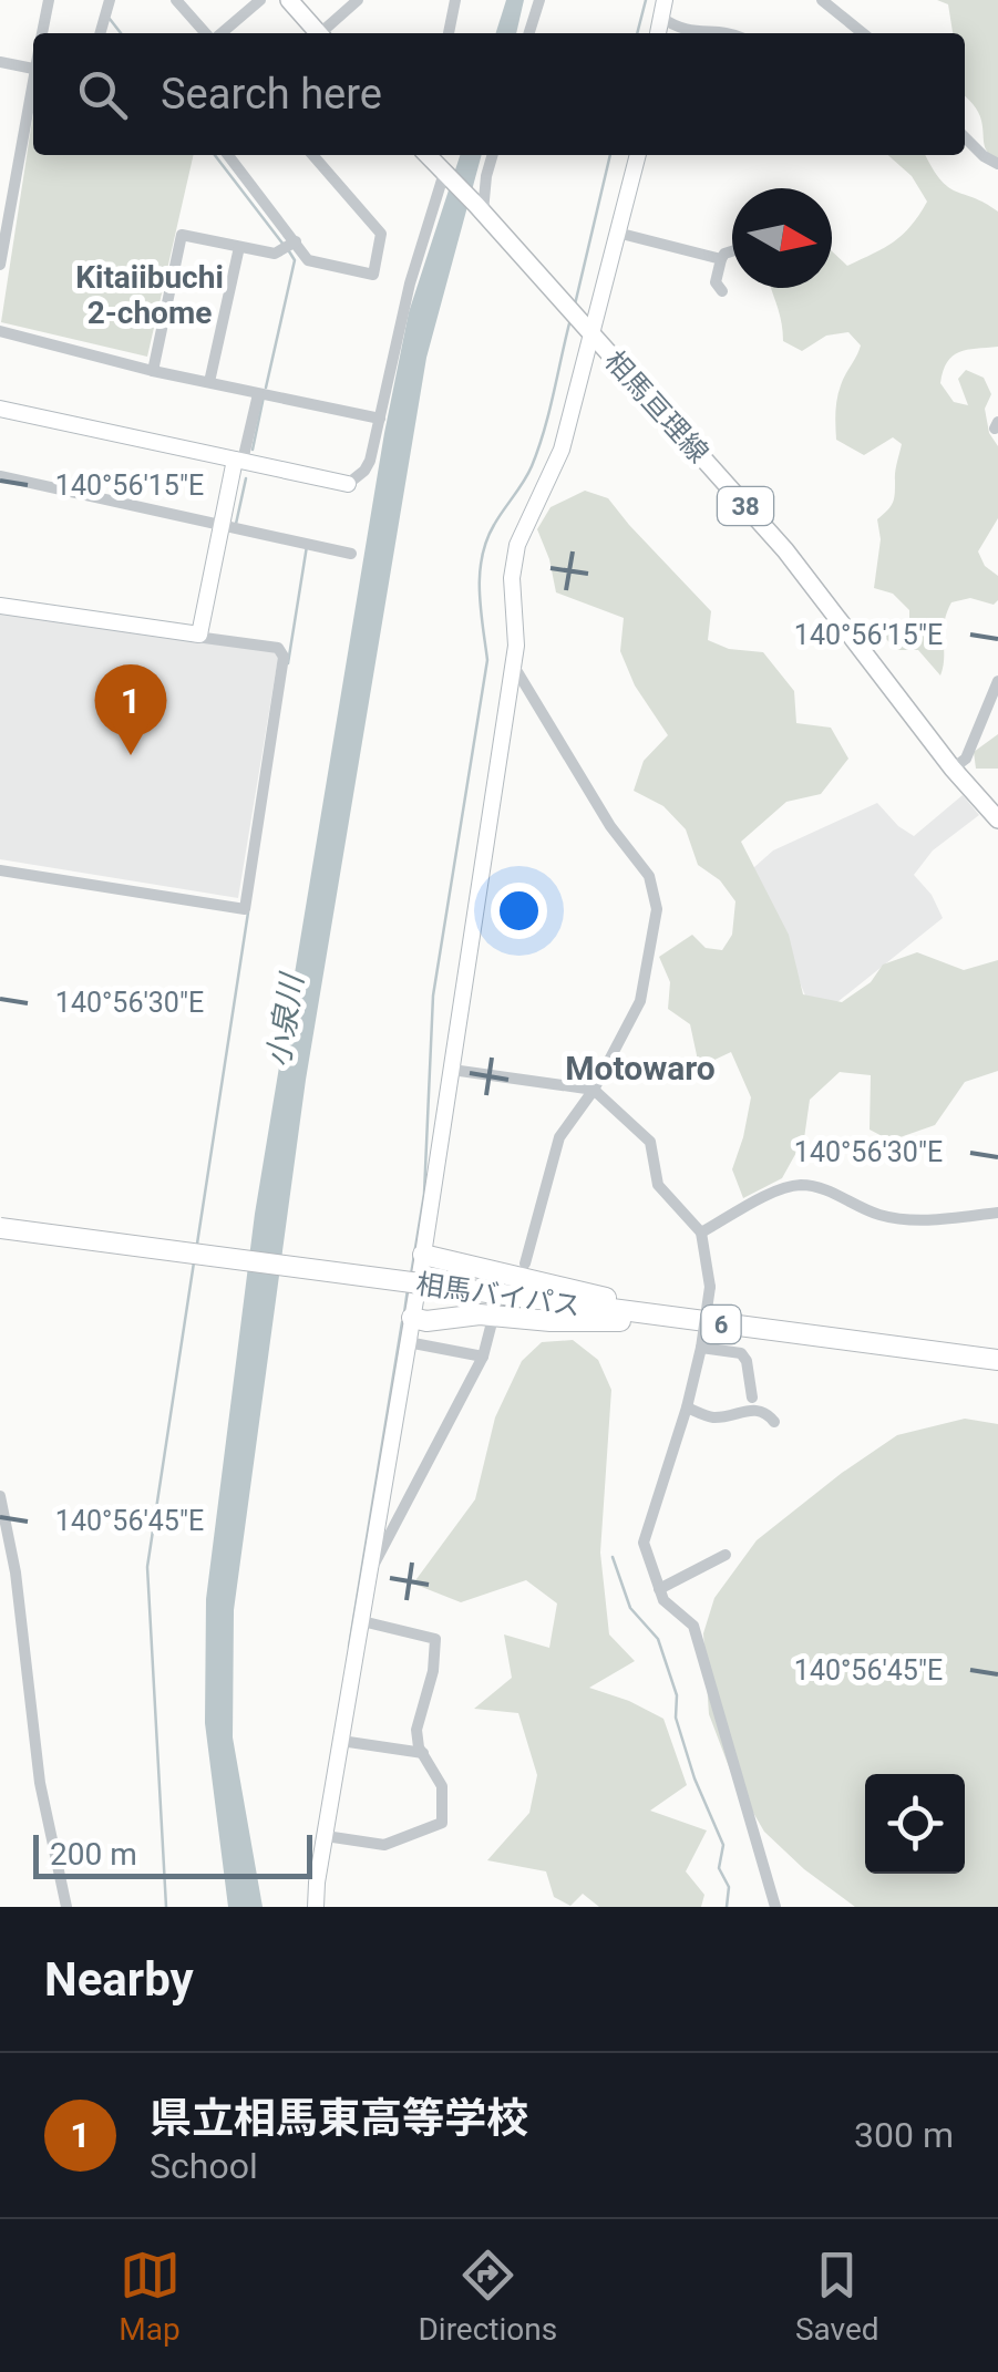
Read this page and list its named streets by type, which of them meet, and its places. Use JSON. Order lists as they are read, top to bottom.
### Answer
{
  "streets": {
    "highway": ["相馬バイパス", "6"],
    "main road": ["相馬亘理線", "38"]
  },
  "crossings": [
    ["相馬亘理線", "38"]
  ],
  "districts": ["Kitaiibuchi 2-chome", "Motowaro"],
  "water": ["小泉川"],
  "scale_bar": "200 m",
  "north": "right",
  "page": {
    "search": "Search here",
    "pins": "1",
    "scale": "200 m",
    "heading": "Nearby",
    "list": [
      {
        "mark": "1",
        "name": "県立相馬東高等学校",
        "note": "School",
        "value": "300 m"
      }
    ],
    "nav": ["Map", "Directions", "Saved"]
  },
  "coordinates": ["140°56'15\"E", "140°56'30\"E", "140°56'45\"E"]
}
